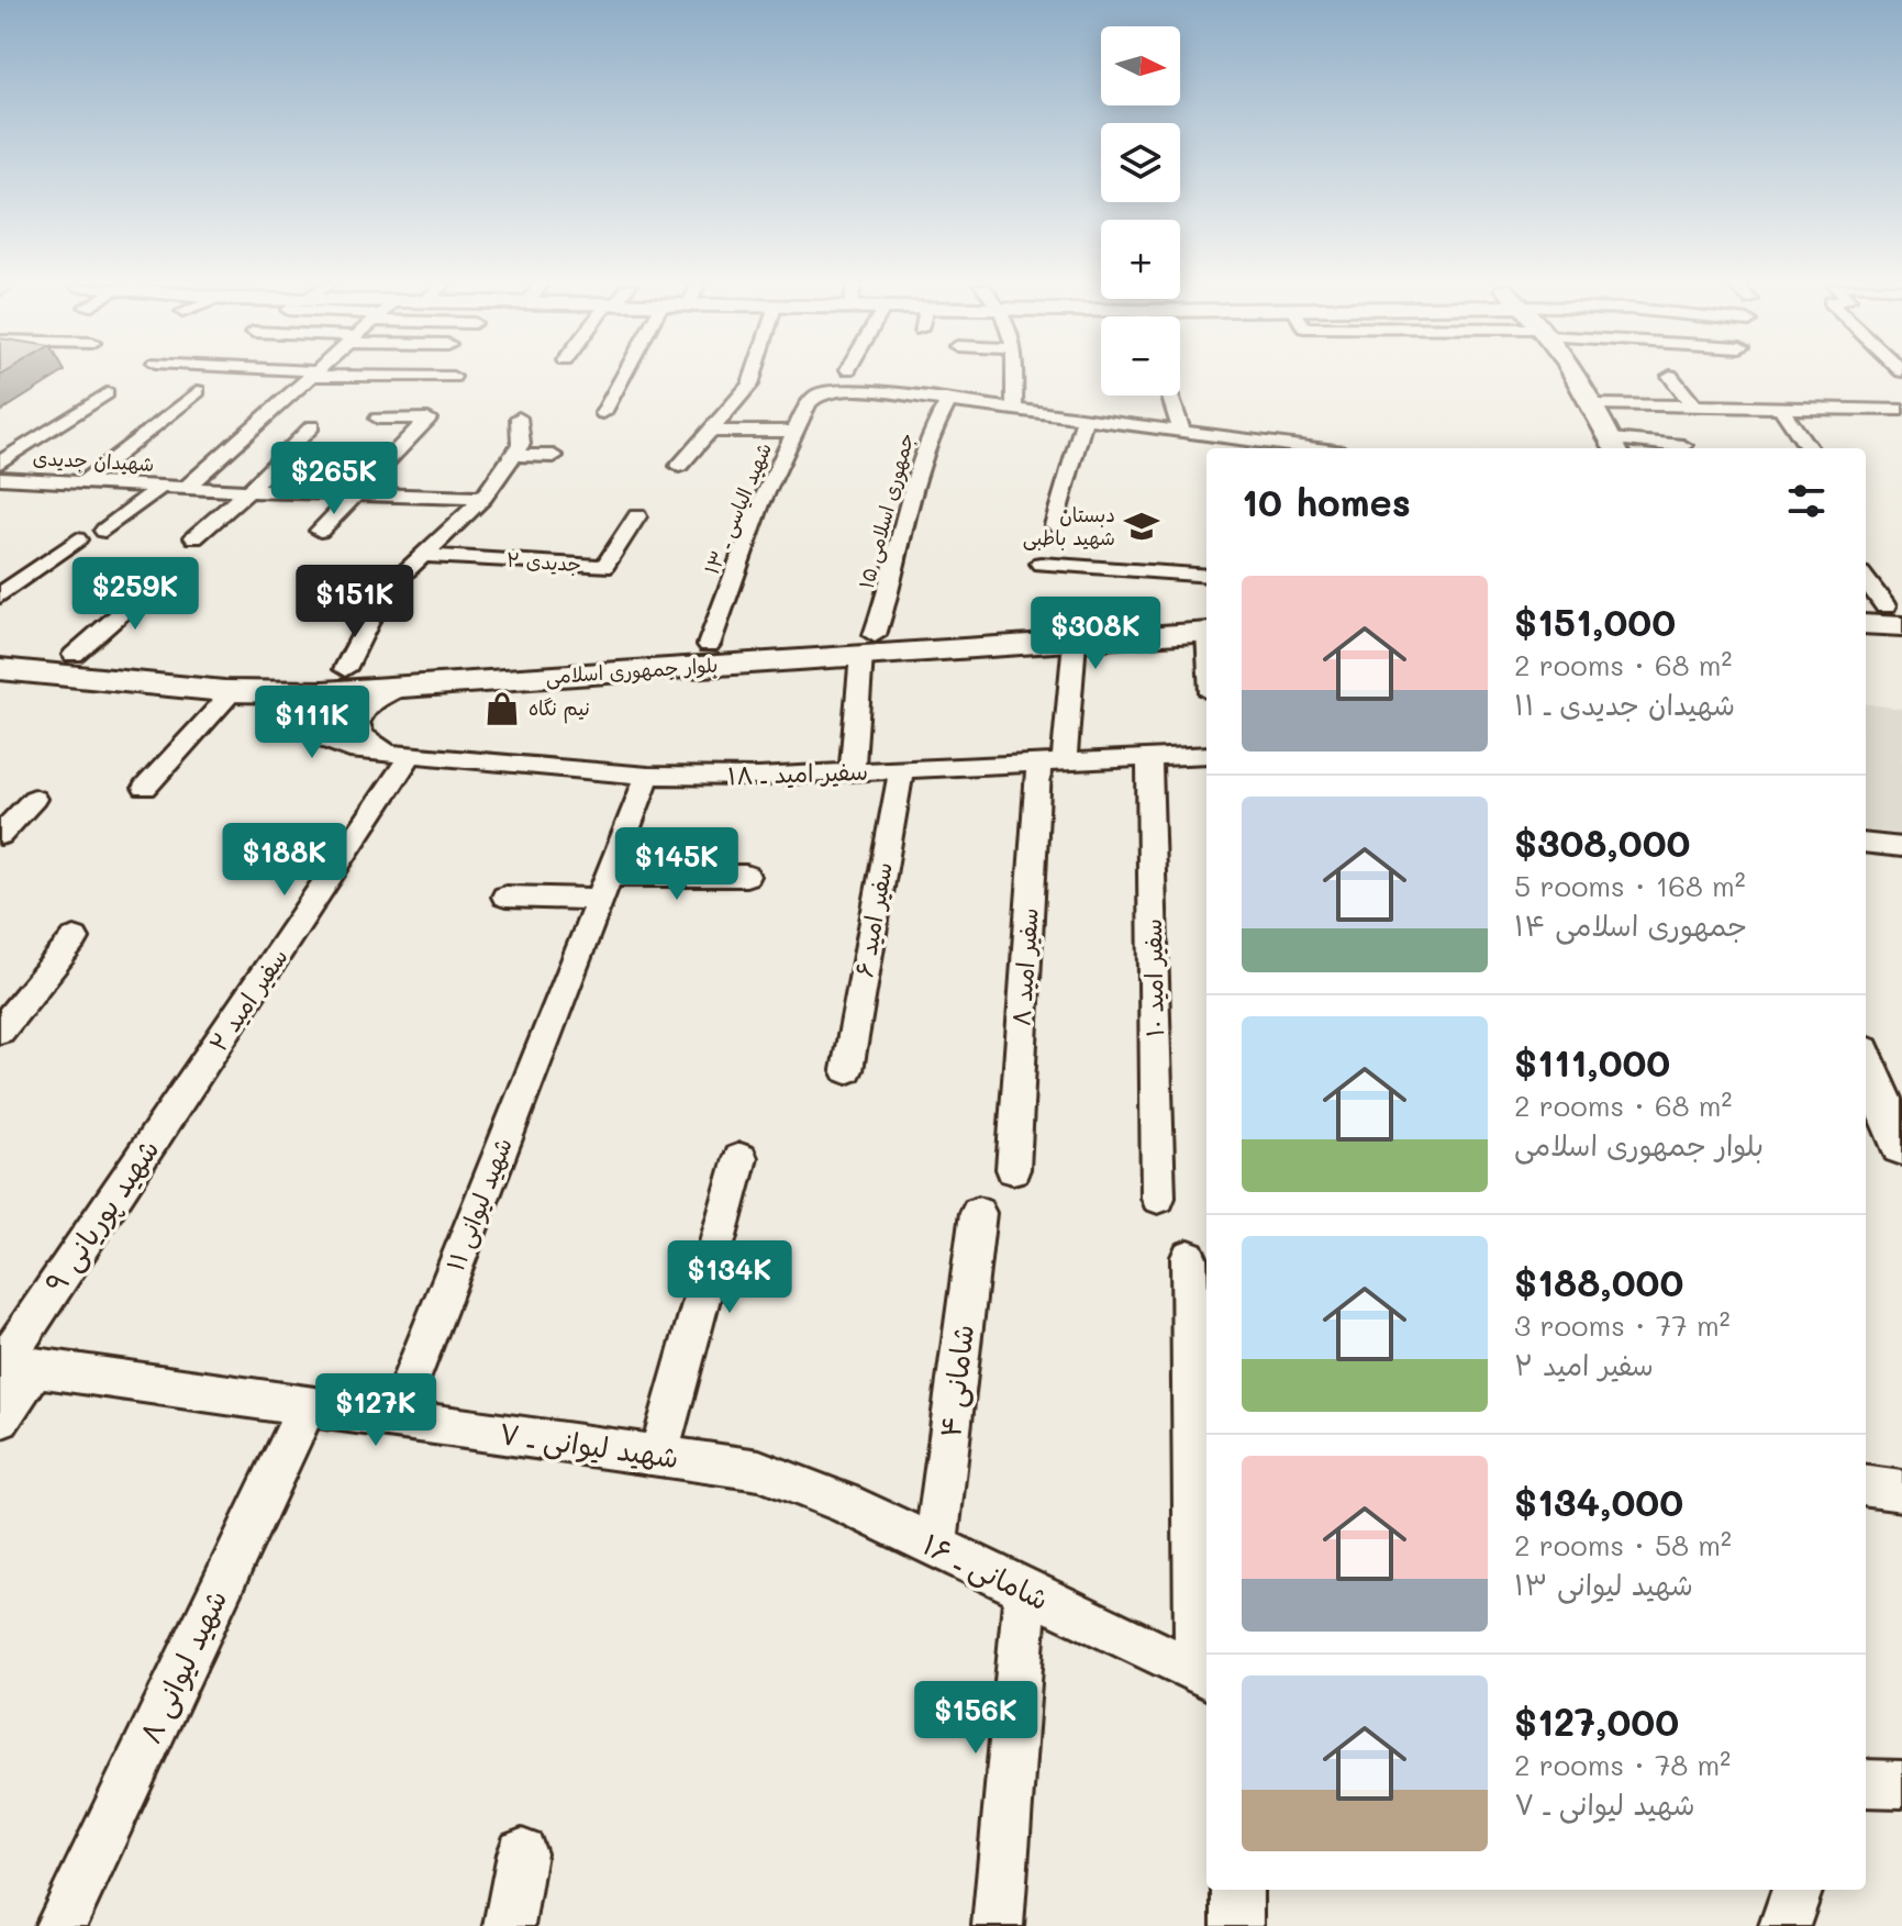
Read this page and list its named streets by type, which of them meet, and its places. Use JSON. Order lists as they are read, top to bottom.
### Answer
{
  "streets": {
    "main road": ["بلوار جمهوری اسلامی"],
    "street": [
      "شهیدان جدیدی",
      "شهید الیاسی ـ ۱۳",
      "جمهوری اسلامی ۱۵",
      "جدیدی ۲",
      "سفیر امید ـ ۱۸",
      "سفیر امید ۶",
      "سفیر امید ۸",
      "سفیر امید ۱۰",
      "سفیر امید ۲",
      "شهید لیوانی ۱۱",
      "شهید پوریانی ۹",
      "شامانی ۴",
      "شهید لیوانی ـ ۷",
      "شامانی ـ ۱۶",
      "شهید لیوانی ۸"
    ]
  },
  "crossings": [
    ["شهید الیاسی ـ ۱۳", "جمهوری اسلامی ۱۵"],
    ["شهید الیاسی ـ ۱۳", "بلوار جمهوری اسلامی"],
    ["جمهوری اسلامی ۱۵", "بلوار جمهوری اسلامی"],
    ["جمهوری اسلامی ۱۵", "سفیر امید ـ ۱۸"],
    ["بلوار جمهوری اسلامی", "سفیر امید ـ ۱۸"],
    ["بلوار جمهوری اسلامی", "سفیر امید ۸"],
    ["سفیر امید ـ ۱۸", "سفیر امید ۶"],
    ["سفیر امید ـ ۱۸", "سفیر امید ۸"],
    ["سفیر امید ـ ۱۸", "سفیر امید ۱۰"],
    ["سفیر امید ـ ۱۸", "سفیر امید ۲"],
    ["سفیر امید ـ ۱۸", "شهید لیوانی ۱۱"],
    ["سفیر امید ۲", "شهید پوریانی ۹"],
    ["شهید لیوانی ۱۱", "شهید لیوانی ـ ۷"],
    ["شهید پوریانی ۹", "شهید لیوانی ـ ۷"],
    ["شامانی ۴", "شامانی ـ ۱۶"],
    ["شهید لیوانی ـ ۷", "شامانی ـ ۱۶"],
    ["شهید لیوانی ـ ۷", "شهید لیوانی ۸"]
  ],
  "places": {
    "school or university": ["دبستان شهید باطبی"],
    "shop": ["نیم نگاه"]
  },
  "north": "right",
  "page": {
    "map_buttons": ["+", "−"],
    "price": [
      "$265K",
      "$259K",
      "$151K",
      "$308K",
      "$111K",
      "$188K",
      "$145K",
      "$134K",
      "$127K",
      "$156K"
    ],
    "heading": "10 homes",
    "list": [
      {
        "name": "$151,000",
        "note": "2 rooms · 68 m² · شهیدان جدیدی ـ ۱۱"
      },
      {
        "name": "$308,000",
        "note": "5 rooms · 168 m² · جمهوری اسلامی ۱۴"
      },
      {
        "name": "$111,000",
        "note": "2 rooms · 68 m² · بلوار جمهوری اسلامی"
      },
      {
        "name": "$188,000",
        "note": "3 rooms · 77 m² · سفیر امید ۲"
      },
      {
        "name": "$134,000",
        "note": "2 rooms · 58 m² · شهید لیوانی ۱۳"
      },
      {
        "name": "$127,000",
        "note": "2 rooms · 78 m² · شهید لیوانی ـ ۷"
      }
    ]
  }
}
